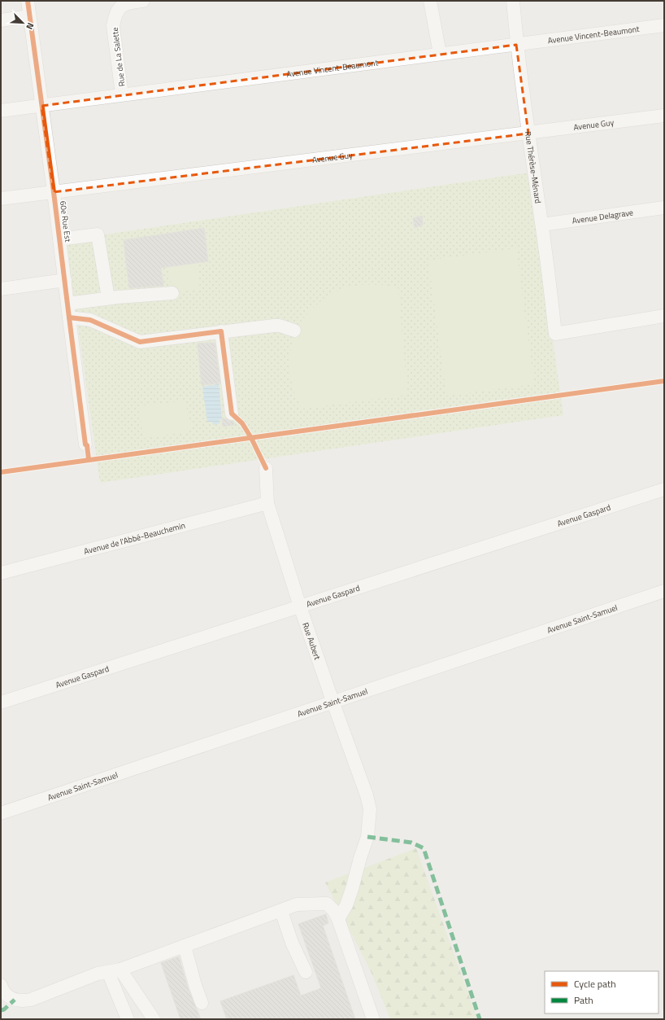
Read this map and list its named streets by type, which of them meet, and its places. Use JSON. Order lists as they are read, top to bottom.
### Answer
{
  "streets": {
    "street": [
      "Avenue Vincent-Beaumont",
      "Rue de La Salette",
      "Avenue Guy",
      "Rue Thérèse-Ménard",
      "Avenue Delagrave",
      "60e Rue Est",
      "Avenue Gaspard",
      "Avenue de l'Abbé-Beauchemin",
      "Avenue Saint-Samuel",
      "Rue Aubert"
    ]
  },
  "crossings": [
    ["Avenue Vincent-Beaumont", "Rue de La Salette"],
    ["Avenue Vincent-Beaumont", "Rue Thérèse-Ménard"],
    ["Avenue Vincent-Beaumont", "60e Rue Est"],
    ["Avenue Guy", "Rue Thérèse-Ménard"],
    ["Avenue Guy", "60e Rue Est"],
    ["Rue Thérèse-Ménard", "Avenue Delagrave"],
    ["Avenue Gaspard", "Rue Aubert"],
    ["Avenue de l'Abbé-Beauchemin", "Rue Aubert"],
    ["Avenue Saint-Samuel", "Rue Aubert"]
  ],
  "legend": ["Cycle path", "Path"],
  "north": "bottom right"
}
